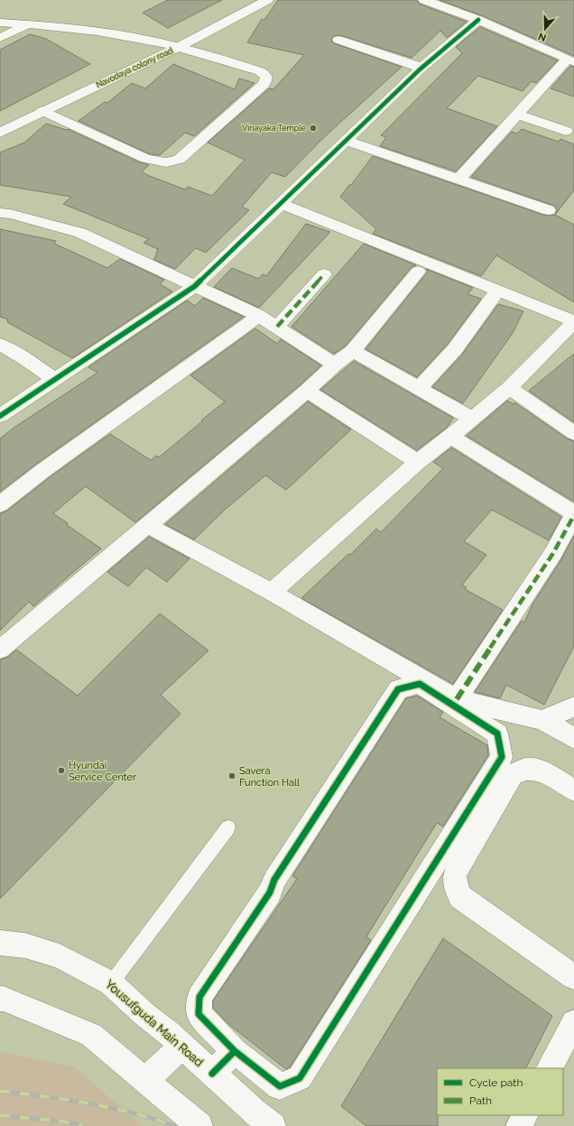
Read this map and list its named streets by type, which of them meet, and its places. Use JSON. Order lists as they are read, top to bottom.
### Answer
{
  "streets": {
    "street": ["Navodaya colony road", "Yousufguda Main Road"]
  },
  "places": ["Vinayaka Temple", "Hyundai Service Center", "Savera Function Hall"],
  "legend": ["Cycle path", "Path"],
  "north": "bottom"
}
